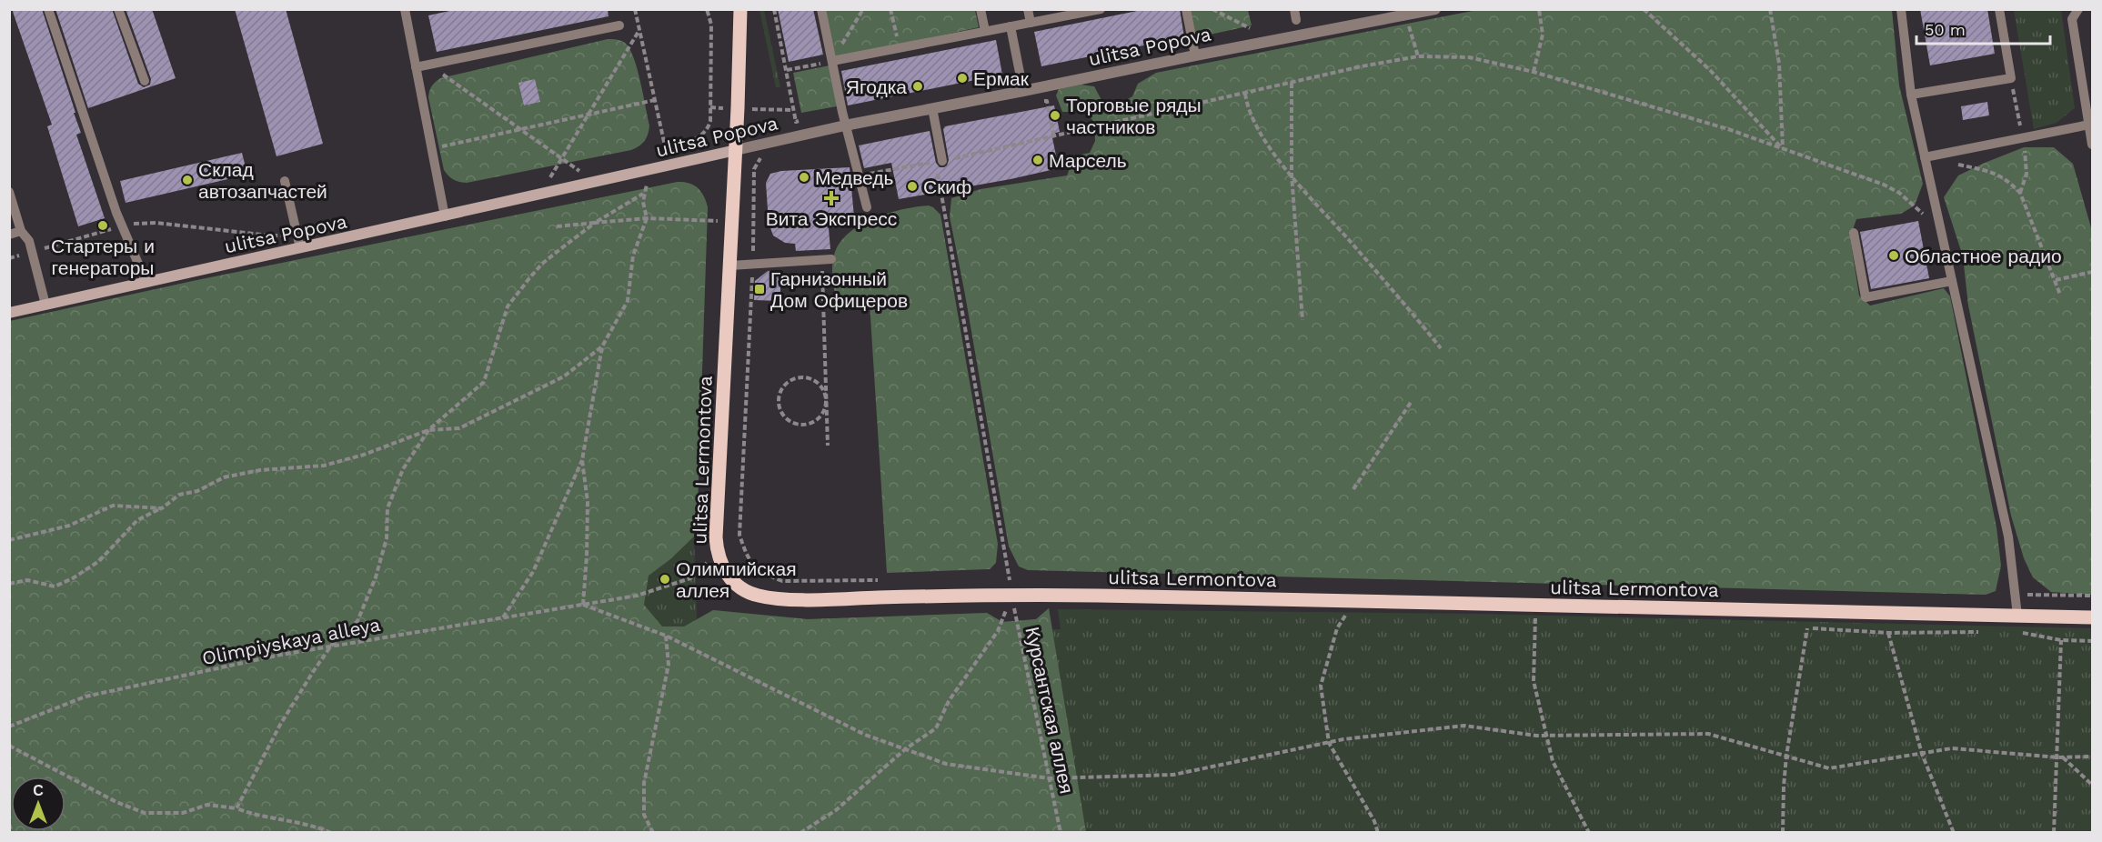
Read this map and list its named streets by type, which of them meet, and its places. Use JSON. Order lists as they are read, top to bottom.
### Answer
{
  "streets": {
    "main road": ["ulitsa Lermontova"],
    "street": ["ulitsa Popova"],
    "path": ["Olimpiyskaya alleya", "Курсантская аллея"]
  },
  "crossings": [
    ["ulitsa Popova", "ulitsa Lermontova"],
    ["ulitsa Lermontova", "Курсантская аллея"]
  ],
  "places": {
    "other": [
      "Ермак",
      "Ягодка",
      "Торговые ряды частников",
      "Марсель",
      "Медведь",
      "Склад автозапчастей",
      "Скиф",
      "Стартеры и генераторы",
      "Областное радио",
      "Олимпийская аллея"
    ],
    "health": ["Вита Экспресс"],
    "transit": ["Гарнизонный Дом Офицеров"]
  },
  "scale_bar": "50 m",
  "north": "top"
}
